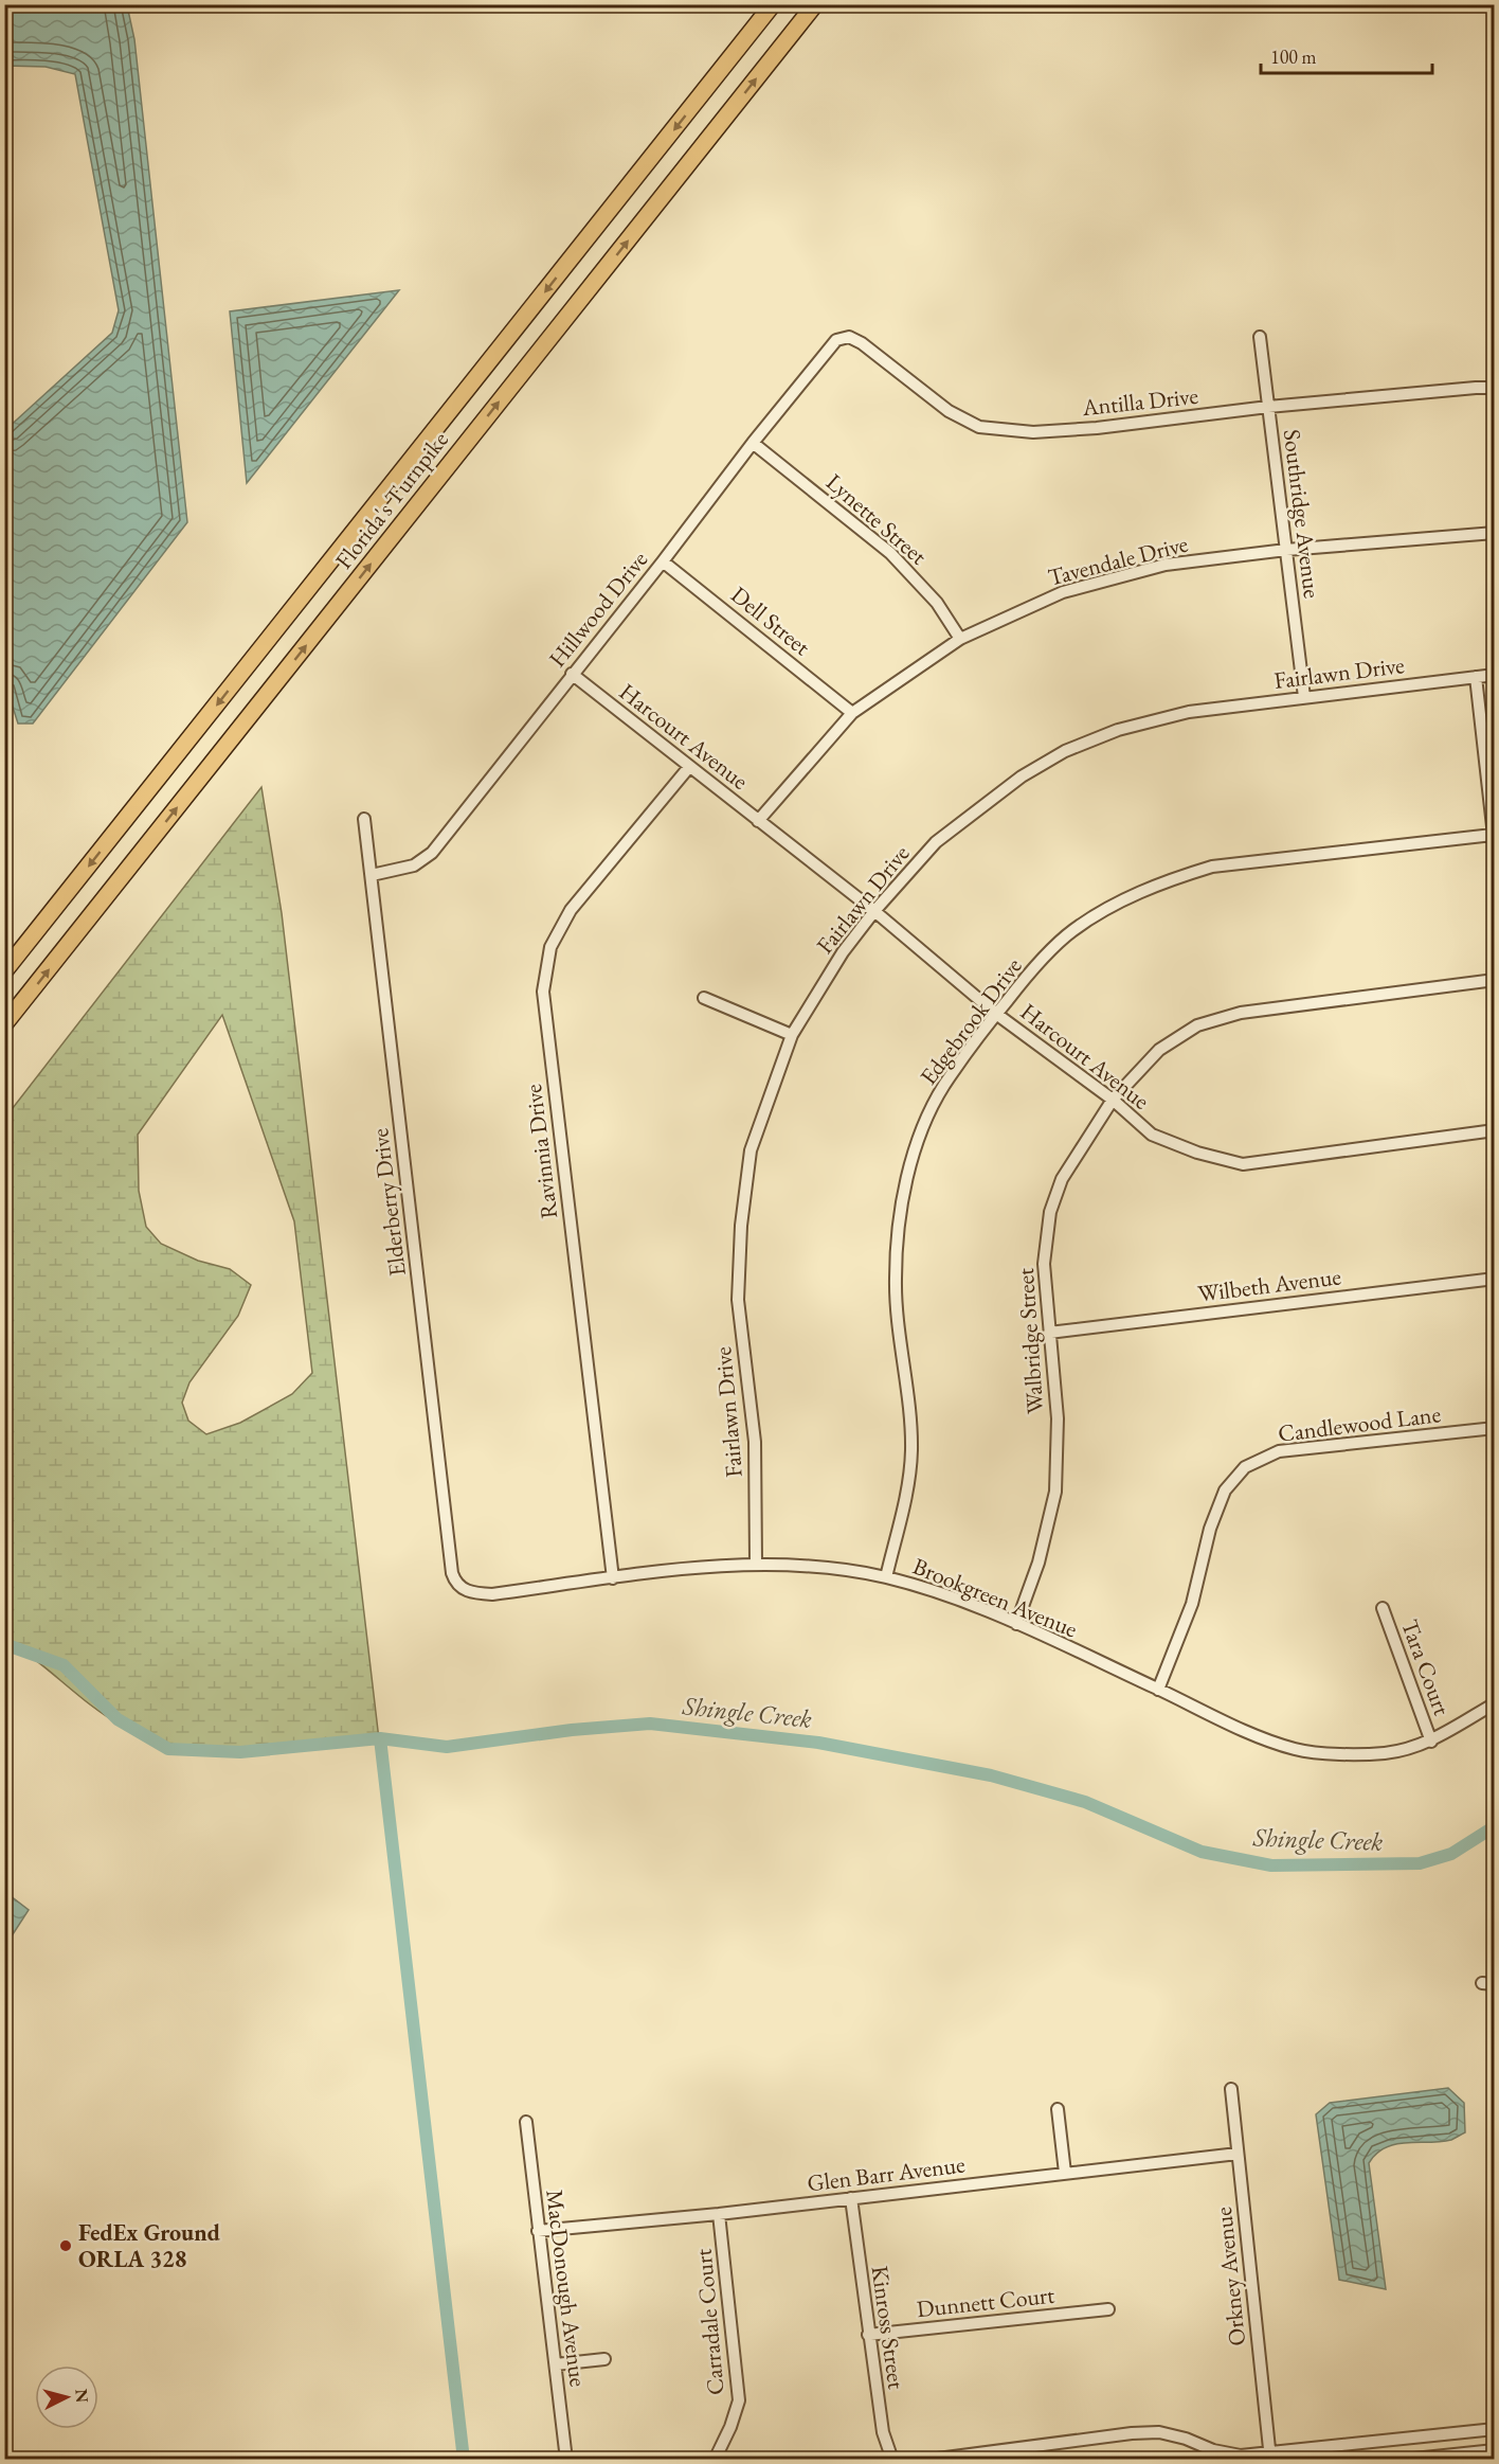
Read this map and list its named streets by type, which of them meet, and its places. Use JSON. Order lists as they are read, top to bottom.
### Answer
{
  "streets": {
    "highway": ["Florida's Turnpike"],
    "street": [
      "Antilla Drive",
      "Southridge Avenue",
      "Lynette Street",
      "Tavendale Drive",
      "Hillwood Drive",
      "Dell Street",
      "Fairlawn Drive",
      "Harcourt Avenue",
      "Edgebrook Drive",
      "Ravinnia Drive",
      "Elderberry Drive",
      "Wilbeth Avenue",
      "Walbridge Street",
      "Candlewood Lane",
      "Brookgreen Avenue",
      "Tara Court",
      "Glen Barr Avenue",
      "Orkney Avenue",
      "MacDonough Avenue",
      "Dunnett Court",
      "Carradale Court",
      "Kinross Street"
    ]
  },
  "crossings": [
    ["Antilla Drive", "Southridge Avenue"],
    ["Antilla Drive", "Hillwood Drive"],
    ["Southridge Avenue", "Tavendale Drive"],
    ["Southridge Avenue", "Fairlawn Drive"],
    ["Lynette Street", "Tavendale Drive"],
    ["Lynette Street", "Hillwood Drive"],
    ["Tavendale Drive", "Dell Street"],
    ["Tavendale Drive", "Harcourt Avenue"],
    ["Hillwood Drive", "Dell Street"],
    ["Hillwood Drive", "Harcourt Avenue"],
    ["Hillwood Drive", "Elderberry Drive"],
    ["Fairlawn Drive", "Harcourt Avenue"],
    ["Fairlawn Drive", "Brookgreen Avenue"],
    ["Harcourt Avenue", "Edgebrook Drive"],
    ["Harcourt Avenue", "Ravinnia Drive"],
    ["Harcourt Avenue", "Walbridge Street"],
    ["Edgebrook Drive", "Brookgreen Avenue"],
    ["Ravinnia Drive", "Brookgreen Avenue"],
    ["Elderberry Drive", "Brookgreen Avenue"],
    ["Wilbeth Avenue", "Walbridge Street"],
    ["Walbridge Street", "Brookgreen Avenue"],
    ["Candlewood Lane", "Brookgreen Avenue"],
    ["Brookgreen Avenue", "Tara Court"],
    ["Glen Barr Avenue", "Orkney Avenue"],
    ["Glen Barr Avenue", "MacDonough Avenue"],
    ["Glen Barr Avenue", "Carradale Court"],
    ["Glen Barr Avenue", "Kinross Street"],
    ["Dunnett Court", "Kinross Street"]
  ],
  "water": ["Shingle Creek"],
  "places": ["FedEx Ground ORLA 328"],
  "scale_bar": "100 m",
  "north": "right"
}
